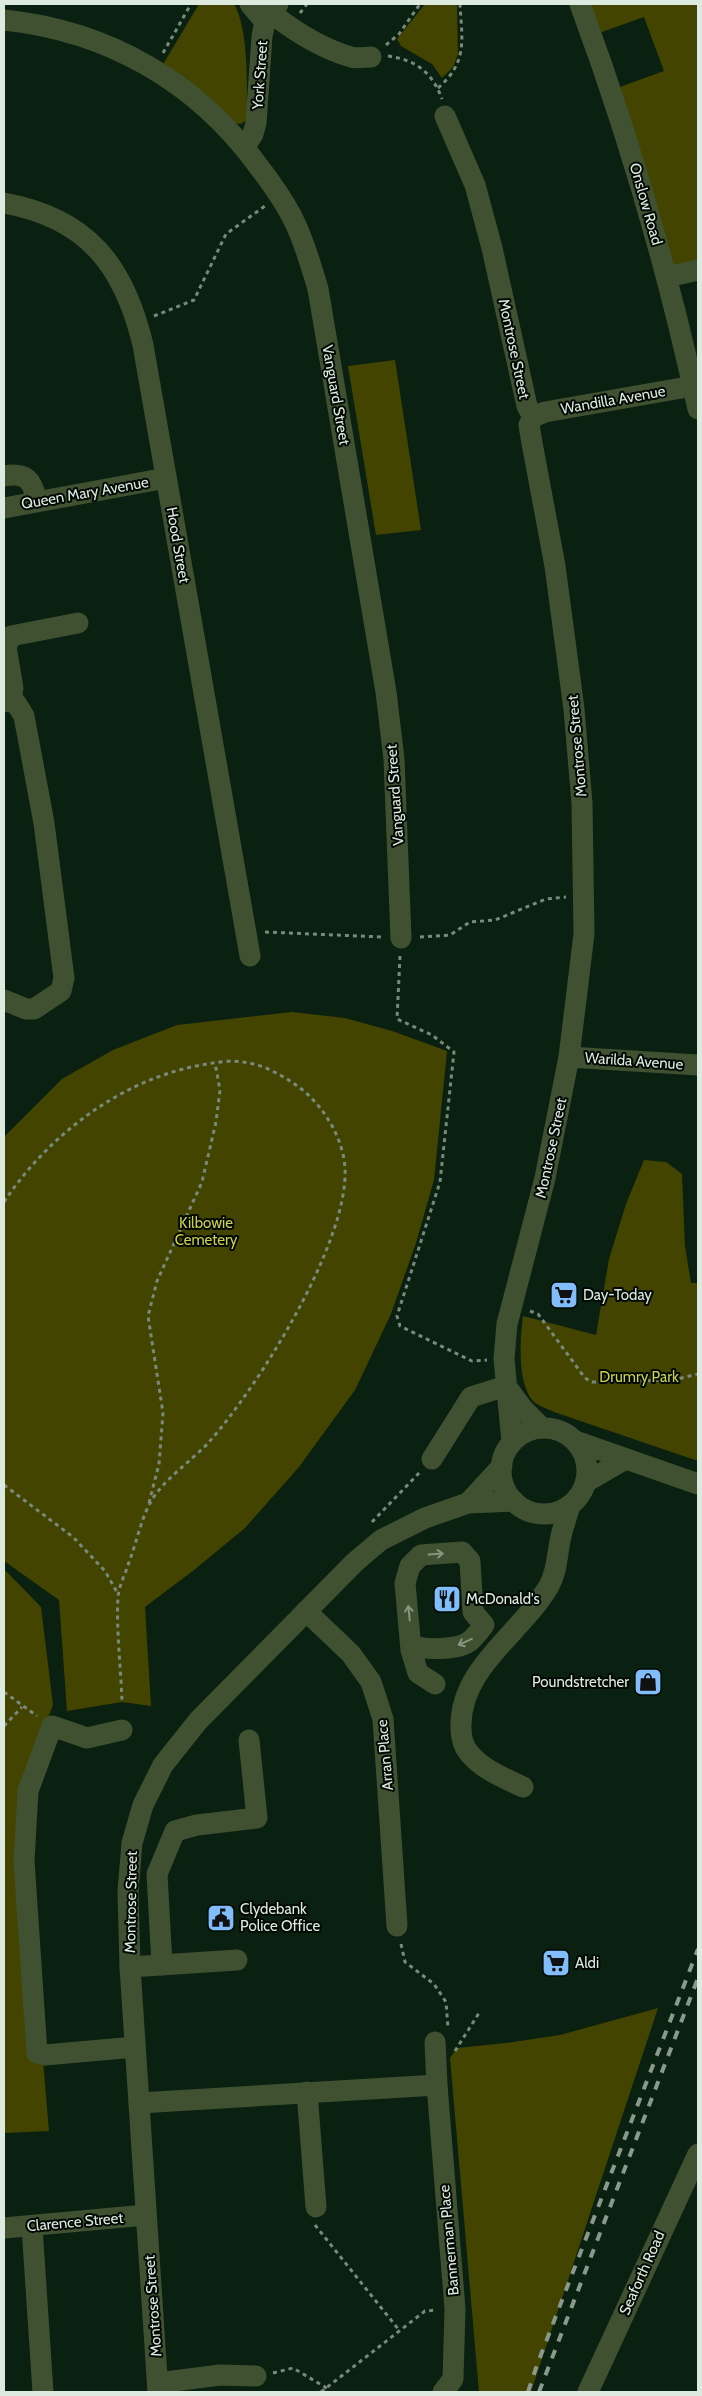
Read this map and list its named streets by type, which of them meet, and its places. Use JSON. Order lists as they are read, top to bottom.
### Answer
{
  "streets": {
    "street": [
      "York Street",
      "Onslow Road",
      "Montrose Street",
      "Vanguard Street",
      "Wandilla Avenue",
      "Queen Mary Avenue",
      "Hood Street",
      "Warilda Avenue",
      "Arran Place",
      "Clarence Street",
      "Bannerman Place",
      "Seaforth Road"
    ]
  },
  "crossings": [
    ["York Street", "Vanguard Street"],
    ["Onslow Road", "Wandilla Avenue"],
    ["Montrose Street", "Wandilla Avenue"],
    ["Montrose Street", "Warilda Avenue"],
    ["Montrose Street", "Arran Place"],
    ["Montrose Street", "Clarence Street"],
    ["Queen Mary Avenue", "Hood Street"]
  ],
  "parks": ["Kilbowie Cemetery", "Drumry Park"],
  "places": {
    "supermarket": ["Day-Today", "Aldi"],
    "restaurant": ["McDonald's"],
    "shop": ["Poundstretcher"],
    "public building": ["Clydebank Police Office"]
  }
}
